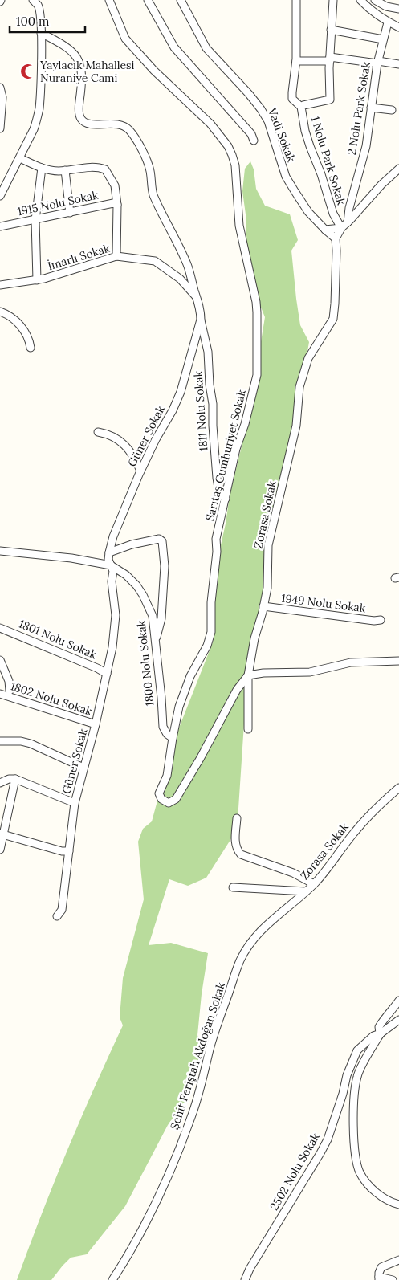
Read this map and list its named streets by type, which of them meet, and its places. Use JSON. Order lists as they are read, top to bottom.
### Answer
{
  "streets": {
    "street": [
      "2 Nolu Park Sokak",
      "Vadi Sokak",
      "1 Nolu Park Sokak",
      "1915 Nolu Sokak",
      "İmarlı Sokak",
      "1811 Nolu Sokak",
      "Güner Sokak",
      "Sarıtaş Cumhuriyet Sokak",
      "Zorasa Sokak",
      "1949 Nolu Sokak",
      "1801 Nolu Sokak",
      "1800 Nolu Sokak",
      "1802 Nolu Sokak",
      "Şehit Feriştah Akdoğan Sokak",
      "2502 Nolu Sokak"
    ]
  },
  "crossings": [
    ["Vadi Sokak", "Zorasa Sokak"],
    ["İmarlı Sokak", "Güner Sokak"],
    ["1811 Nolu Sokak", "Güner Sokak"],
    ["1811 Nolu Sokak", "Sarıtaş Cumhuriyet Sokak"],
    ["Güner Sokak", "1801 Nolu Sokak"],
    ["Güner Sokak", "1800 Nolu Sokak"],
    ["Güner Sokak", "1802 Nolu Sokak"],
    ["Sarıtaş Cumhuriyet Sokak", "Zorasa Sokak"],
    ["Sarıtaş Cumhuriyet Sokak", "1800 Nolu Sokak"],
    ["Zorasa Sokak", "1949 Nolu Sokak"],
    ["Zorasa Sokak", "Şehit Feriştah Akdoğan Sokak"]
  ],
  "places": {
    "mosque": ["Yaylacık Mahallesi Nuraniye Cami"]
  },
  "scale_bar": "100 m"
}
